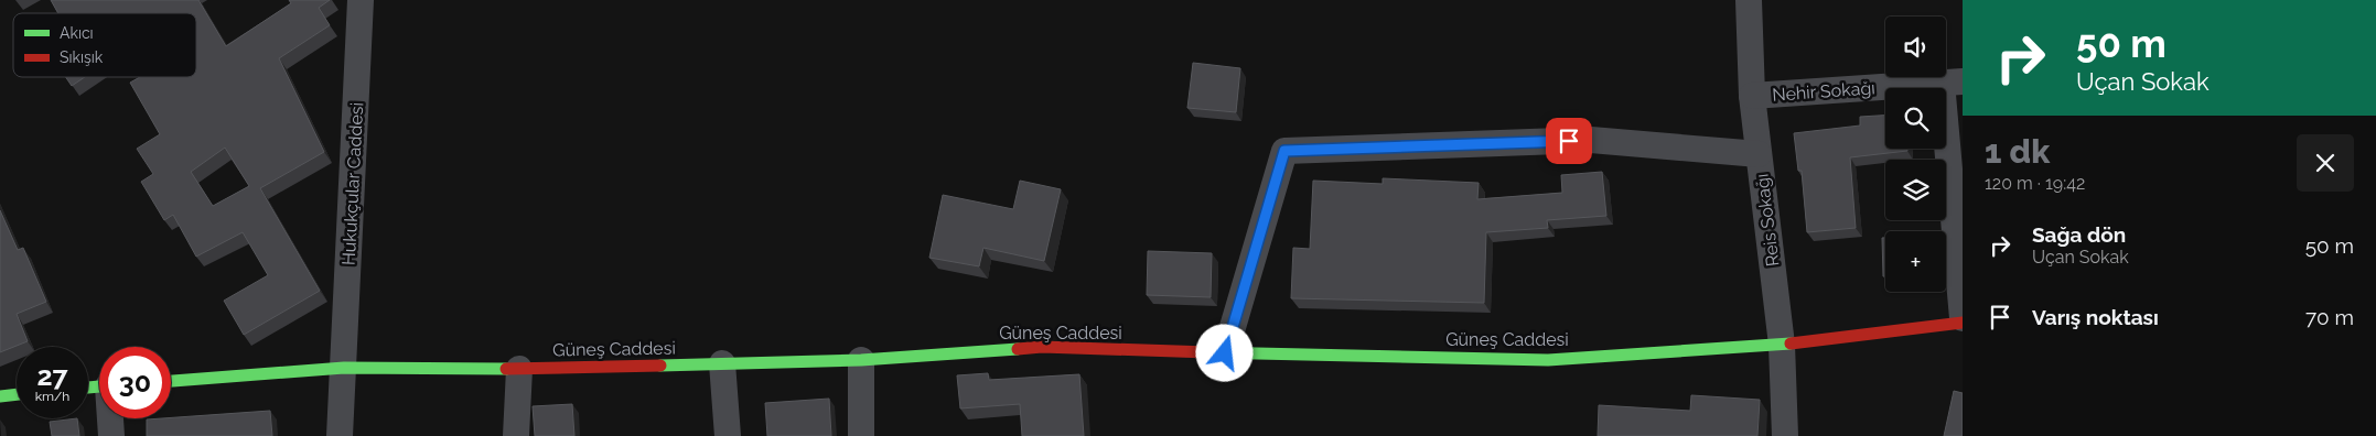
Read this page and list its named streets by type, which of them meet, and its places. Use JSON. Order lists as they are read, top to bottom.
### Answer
{
  "streets": {
    "main road": ["Güneş Caddesi"],
    "street": ["Nehir Sokağı", "Hukukçular Caddesi", "Reis Sokağı"]
  },
  "crossings": [
    ["Nehir Sokağı", "Reis Sokağı"],
    ["Hukukçular Caddesi", "Güneş Caddesi"],
    ["Reis Sokağı", "Güneş Caddesi"]
  ],
  "legend": ["Akıcı", "Sıkışık"],
  "page": {
    "turn": ["50 m", "Uçan Sokak"],
    "map_buttons": "+",
    "heading": ["1 dk", "120 m · 19:42"],
    "list": [
      {
        "name": "Sağa dön",
        "note": "Uçan Sokak",
        "value": "50 m"
      },
      {
        "name": "Varış noktası",
        "value": "70 m"
      }
    ],
    "speed": "27 km/h",
    "limit": "30"
  }
}
